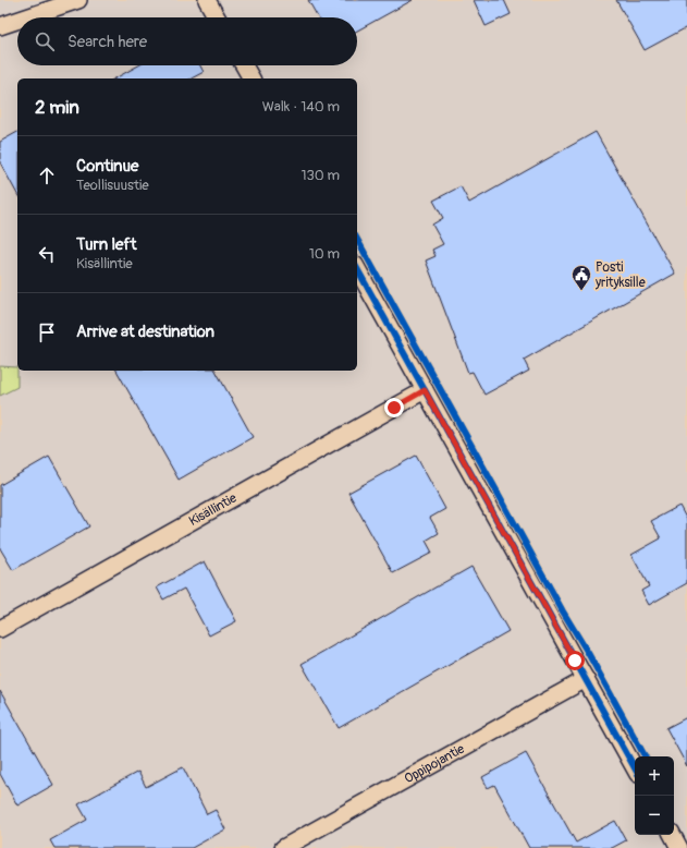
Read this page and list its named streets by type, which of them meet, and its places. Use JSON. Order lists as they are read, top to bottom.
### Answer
{
  "streets": {
    "street": ["Kisällintie", "Oppipojantie"]
  },
  "places": {
    "public building": ["Posti yrityksille"]
  },
  "page": {
    "search": "Search here",
    "heading": ["2 min", "Walk · 140 m"],
    "list": [
      ["Continue", "Teollisuustie", "130 m"],
      ["Turn left", "Kisällintie", "10 m"],
      "Arrive at destination"
    ],
    "map_buttons": ["+", "−"]
  }
}
